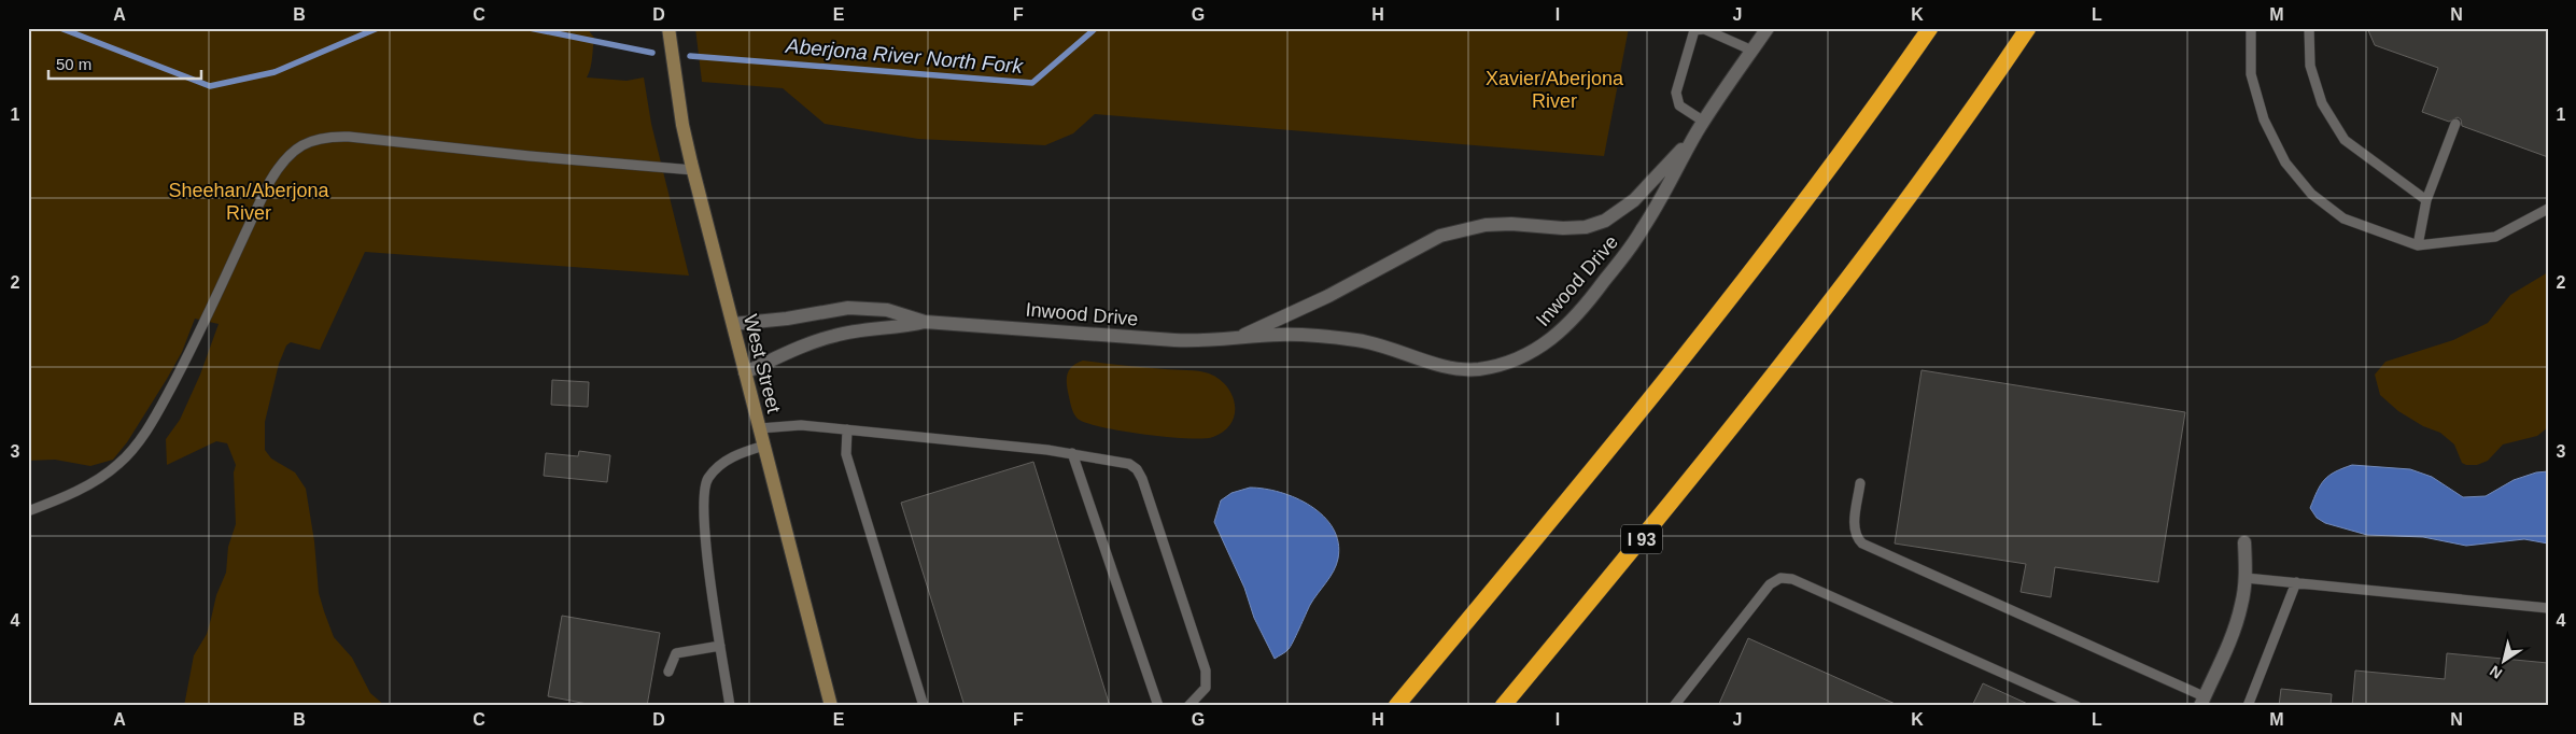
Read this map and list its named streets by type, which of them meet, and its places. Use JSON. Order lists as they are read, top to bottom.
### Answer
{
  "streets": {
    "highway": ["I 93"],
    "main road": ["West Street"],
    "street": ["Inwood Drive"]
  },
  "crossings": [
    ["Inwood Drive", "West Street"]
  ],
  "water": ["Aberjona River North Fork"],
  "parks": ["Xavier/Aberjona River", "Sheehan/Aberjona River"],
  "scale_bar": "50 m",
  "north": "bottom left",
  "grid": {
    "columns": [
      "A",
      "B",
      "C",
      "D",
      "E",
      "F",
      "G",
      "H",
      "I",
      "J",
      "K",
      "L",
      "M",
      "N"
    ],
    "rows": [
      "1",
      "2",
      "3",
      "4"
    ]
  }
}
